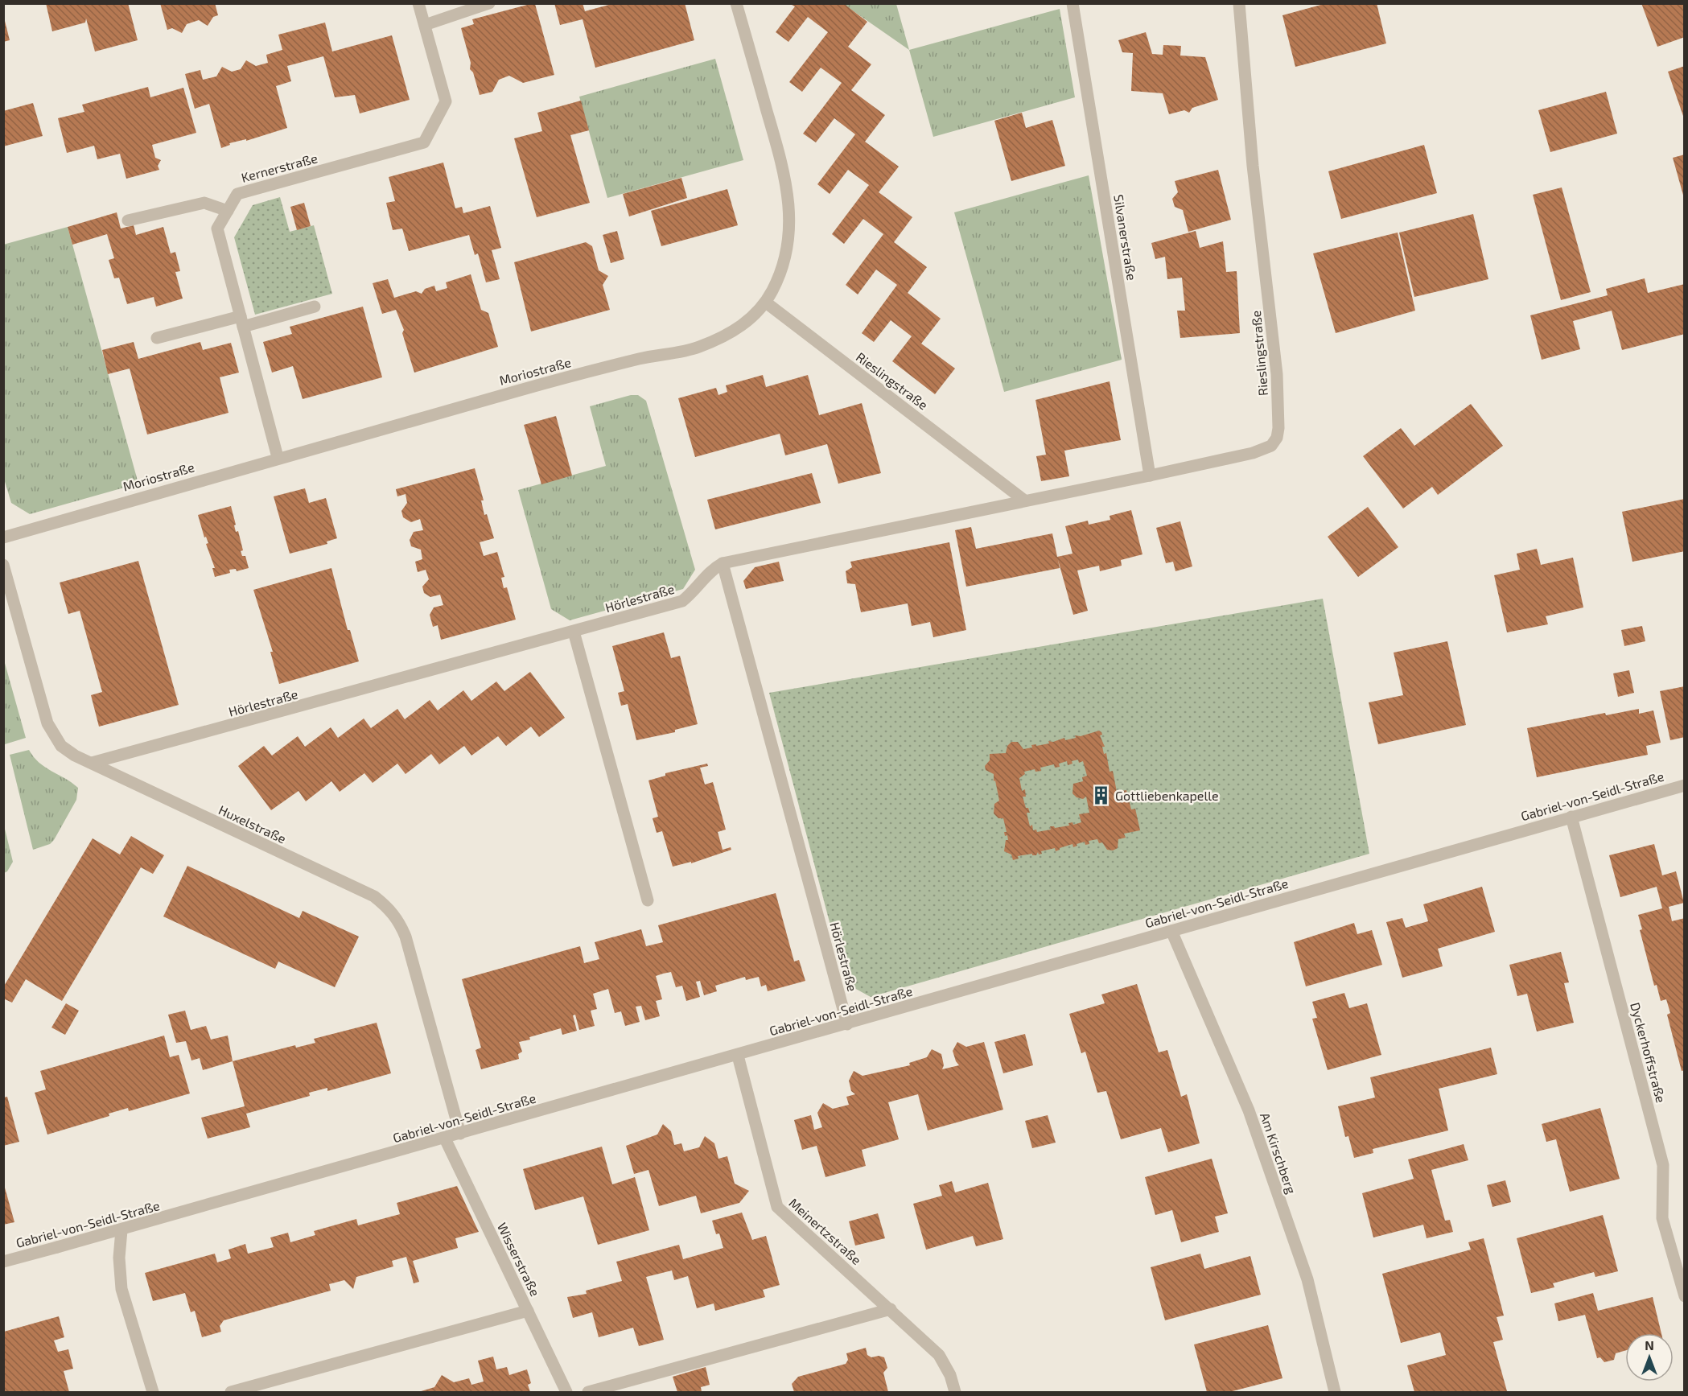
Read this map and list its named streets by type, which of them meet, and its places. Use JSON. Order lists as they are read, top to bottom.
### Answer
{
  "streets": {
    "street": [
      "Kernerstraße",
      "Silvanerstraße",
      "Rieslingstraße",
      "Moriostraße",
      "Hörlestraße",
      "Gabriel-von-Seidl-Straße",
      "Huxelstraße",
      "Dyckerhoffstraße",
      "Am Kirschberg",
      "Meinertzstraße",
      "Wisserstraße"
    ]
  },
  "crossings": [
    ["Kernerstraße", "Moriostraße"],
    ["Silvanerstraße", "Rieslingstraße"],
    ["Rieslingstraße", "Moriostraße"],
    ["Rieslingstraße", "Hörlestraße"],
    ["Hörlestraße", "Gabriel-von-Seidl-Straße"],
    ["Hörlestraße", "Huxelstraße"],
    ["Gabriel-von-Seidl-Straße", "Huxelstraße"],
    ["Gabriel-von-Seidl-Straße", "Dyckerhoffstraße"],
    ["Gabriel-von-Seidl-Straße", "Am Kirschberg"],
    ["Gabriel-von-Seidl-Straße", "Meinertzstraße"],
    ["Gabriel-von-Seidl-Straße", "Wisserstraße"]
  ],
  "places": {
    "building": ["Gottliebenkapelle"]
  },
  "north": "top"
}
